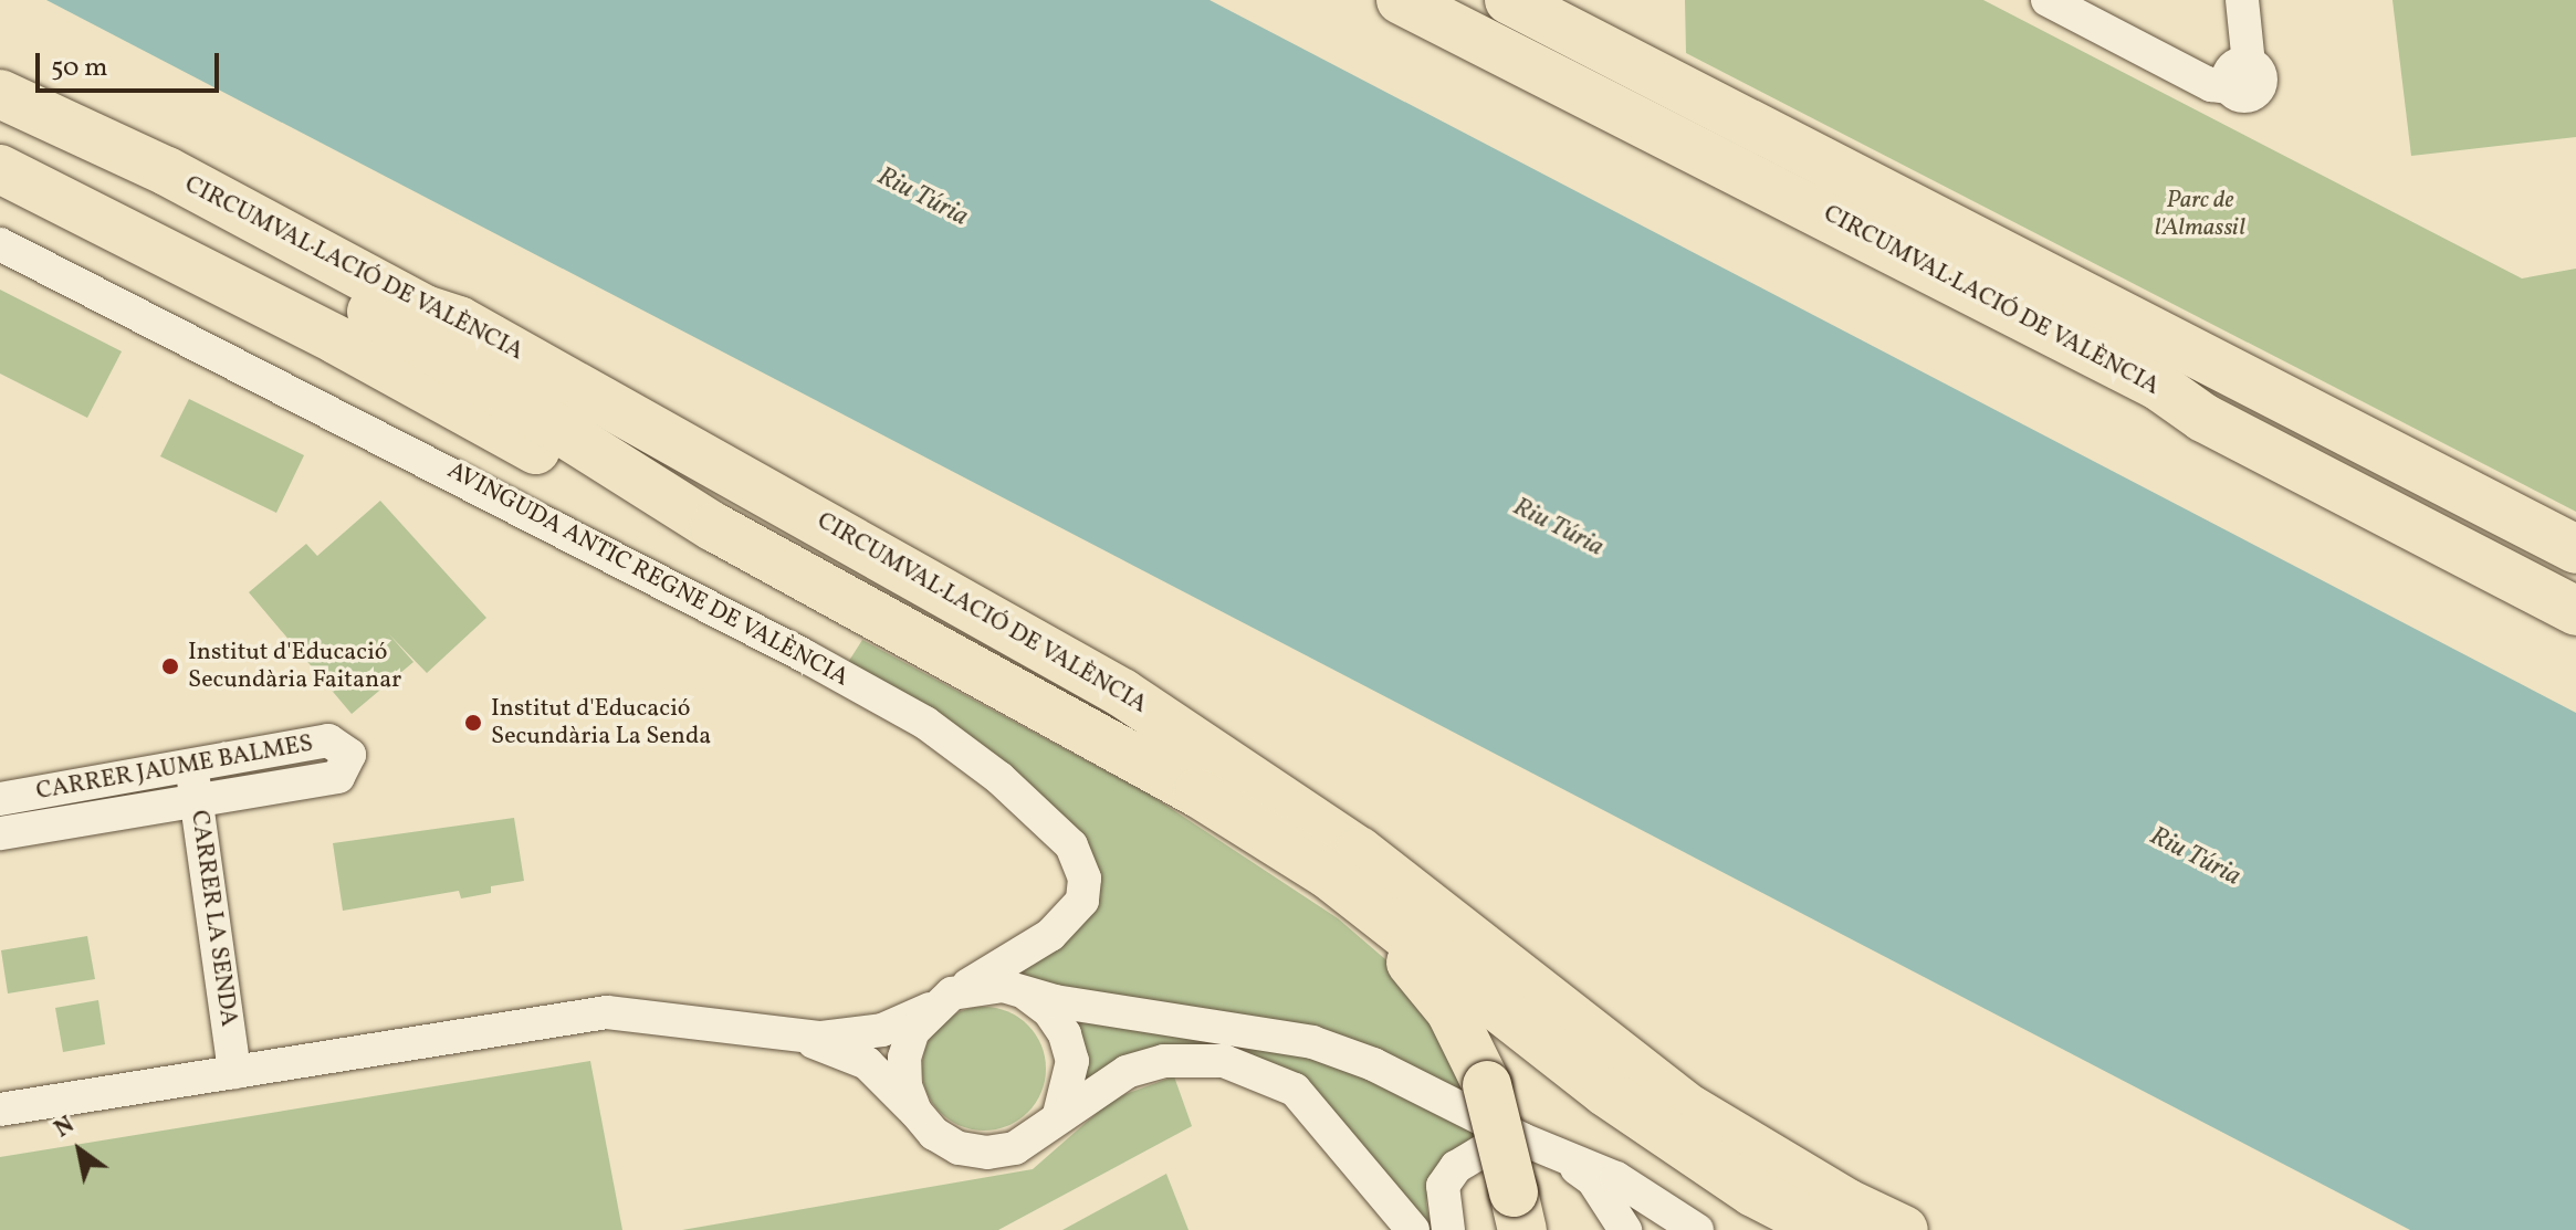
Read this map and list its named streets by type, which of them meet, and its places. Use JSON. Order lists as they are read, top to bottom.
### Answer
{
  "streets": {
    "highway": ["CIRCUMVAL·LACIÓ DE VALÈNCIA"],
    "street": ["AVINGUDA ANTIC REGNE DE VALÈNCIA", "CARRER JAUME BALMES", "CARRER LA SENDA"]
  },
  "crossings": [
    ["CARRER JAUME BALMES", "CARRER LA SENDA"]
  ],
  "water": ["Riu Túria"],
  "parks": ["Parc de l'Almassil"],
  "places": ["Institut d'Educació Secundària Faitanar", "Institut d'Educació Secundària La Senda"],
  "scale_bar": "50 m",
  "north": "top left"
}
